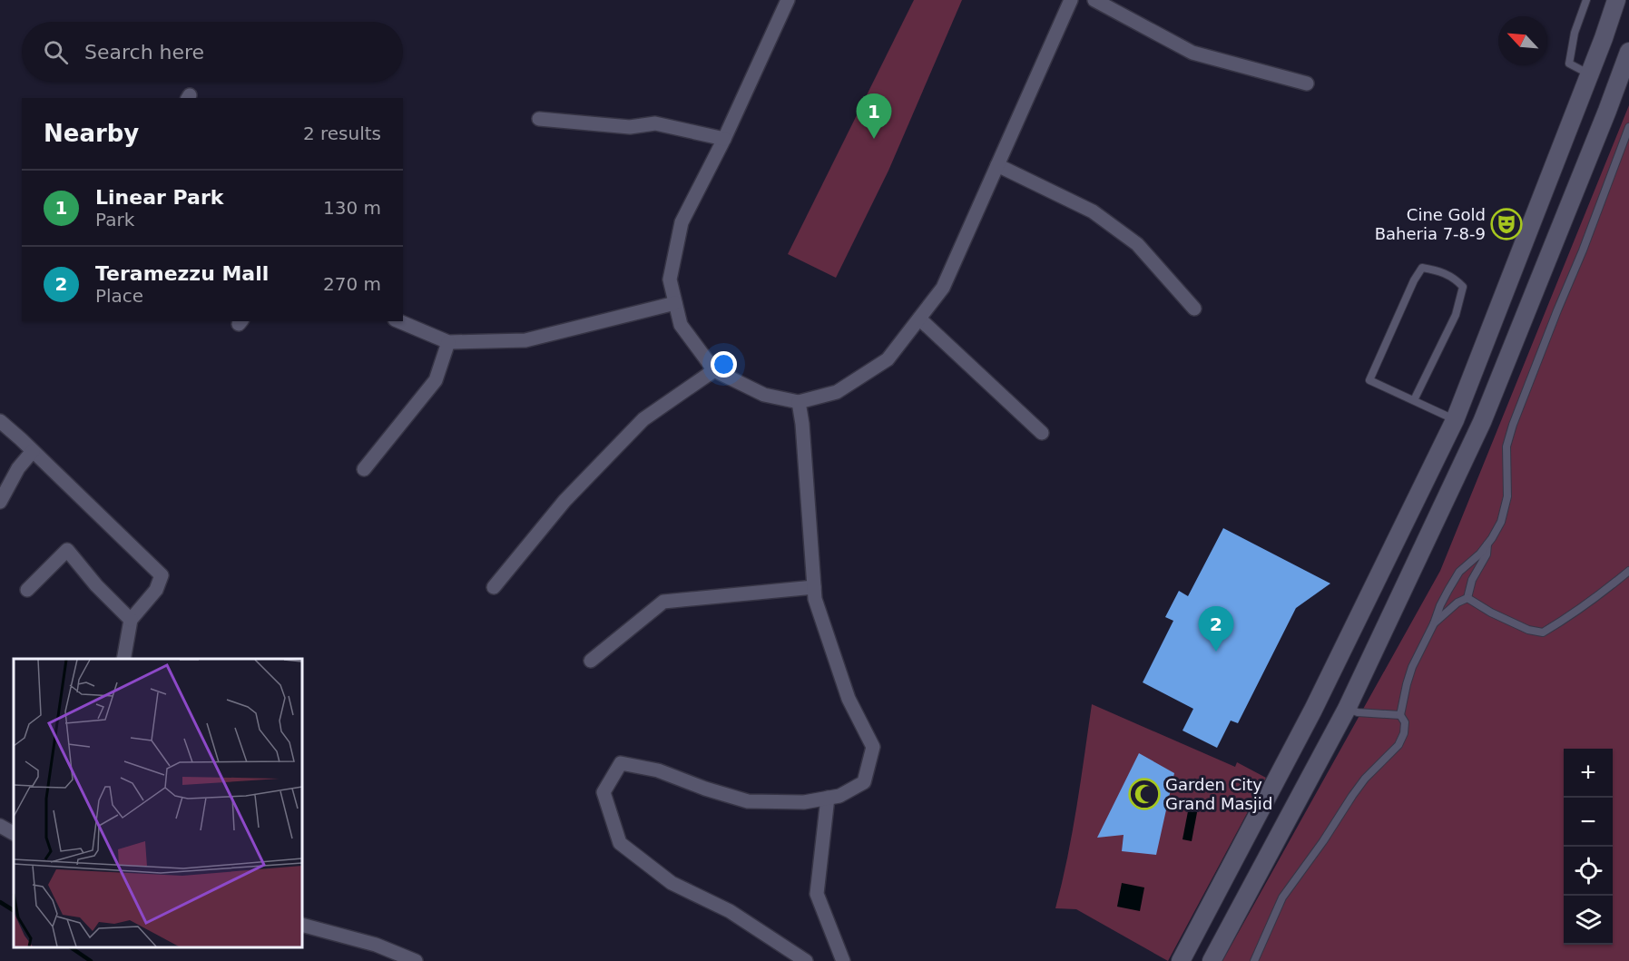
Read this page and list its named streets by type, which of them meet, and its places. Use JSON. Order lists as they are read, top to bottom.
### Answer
{
  "places": {
    "theatre": ["Cine Gold Baheria 7-8-9"],
    "mosque": ["Garden City Grand Masjid"]
  },
  "north": "top left",
  "page": {
    "search": "Search here",
    "pins": ["1", "2"],
    "heading": ["Nearby", "2 results"],
    "list": [
      {
        "mark": "1",
        "name": "Linear Park",
        "note": "Park",
        "value": "130 m"
      },
      {
        "mark": "2",
        "name": "Teramezzu Mall",
        "note": "Place",
        "value": "270 m"
      }
    ],
    "map_buttons": ["+", "−"]
  }
}
